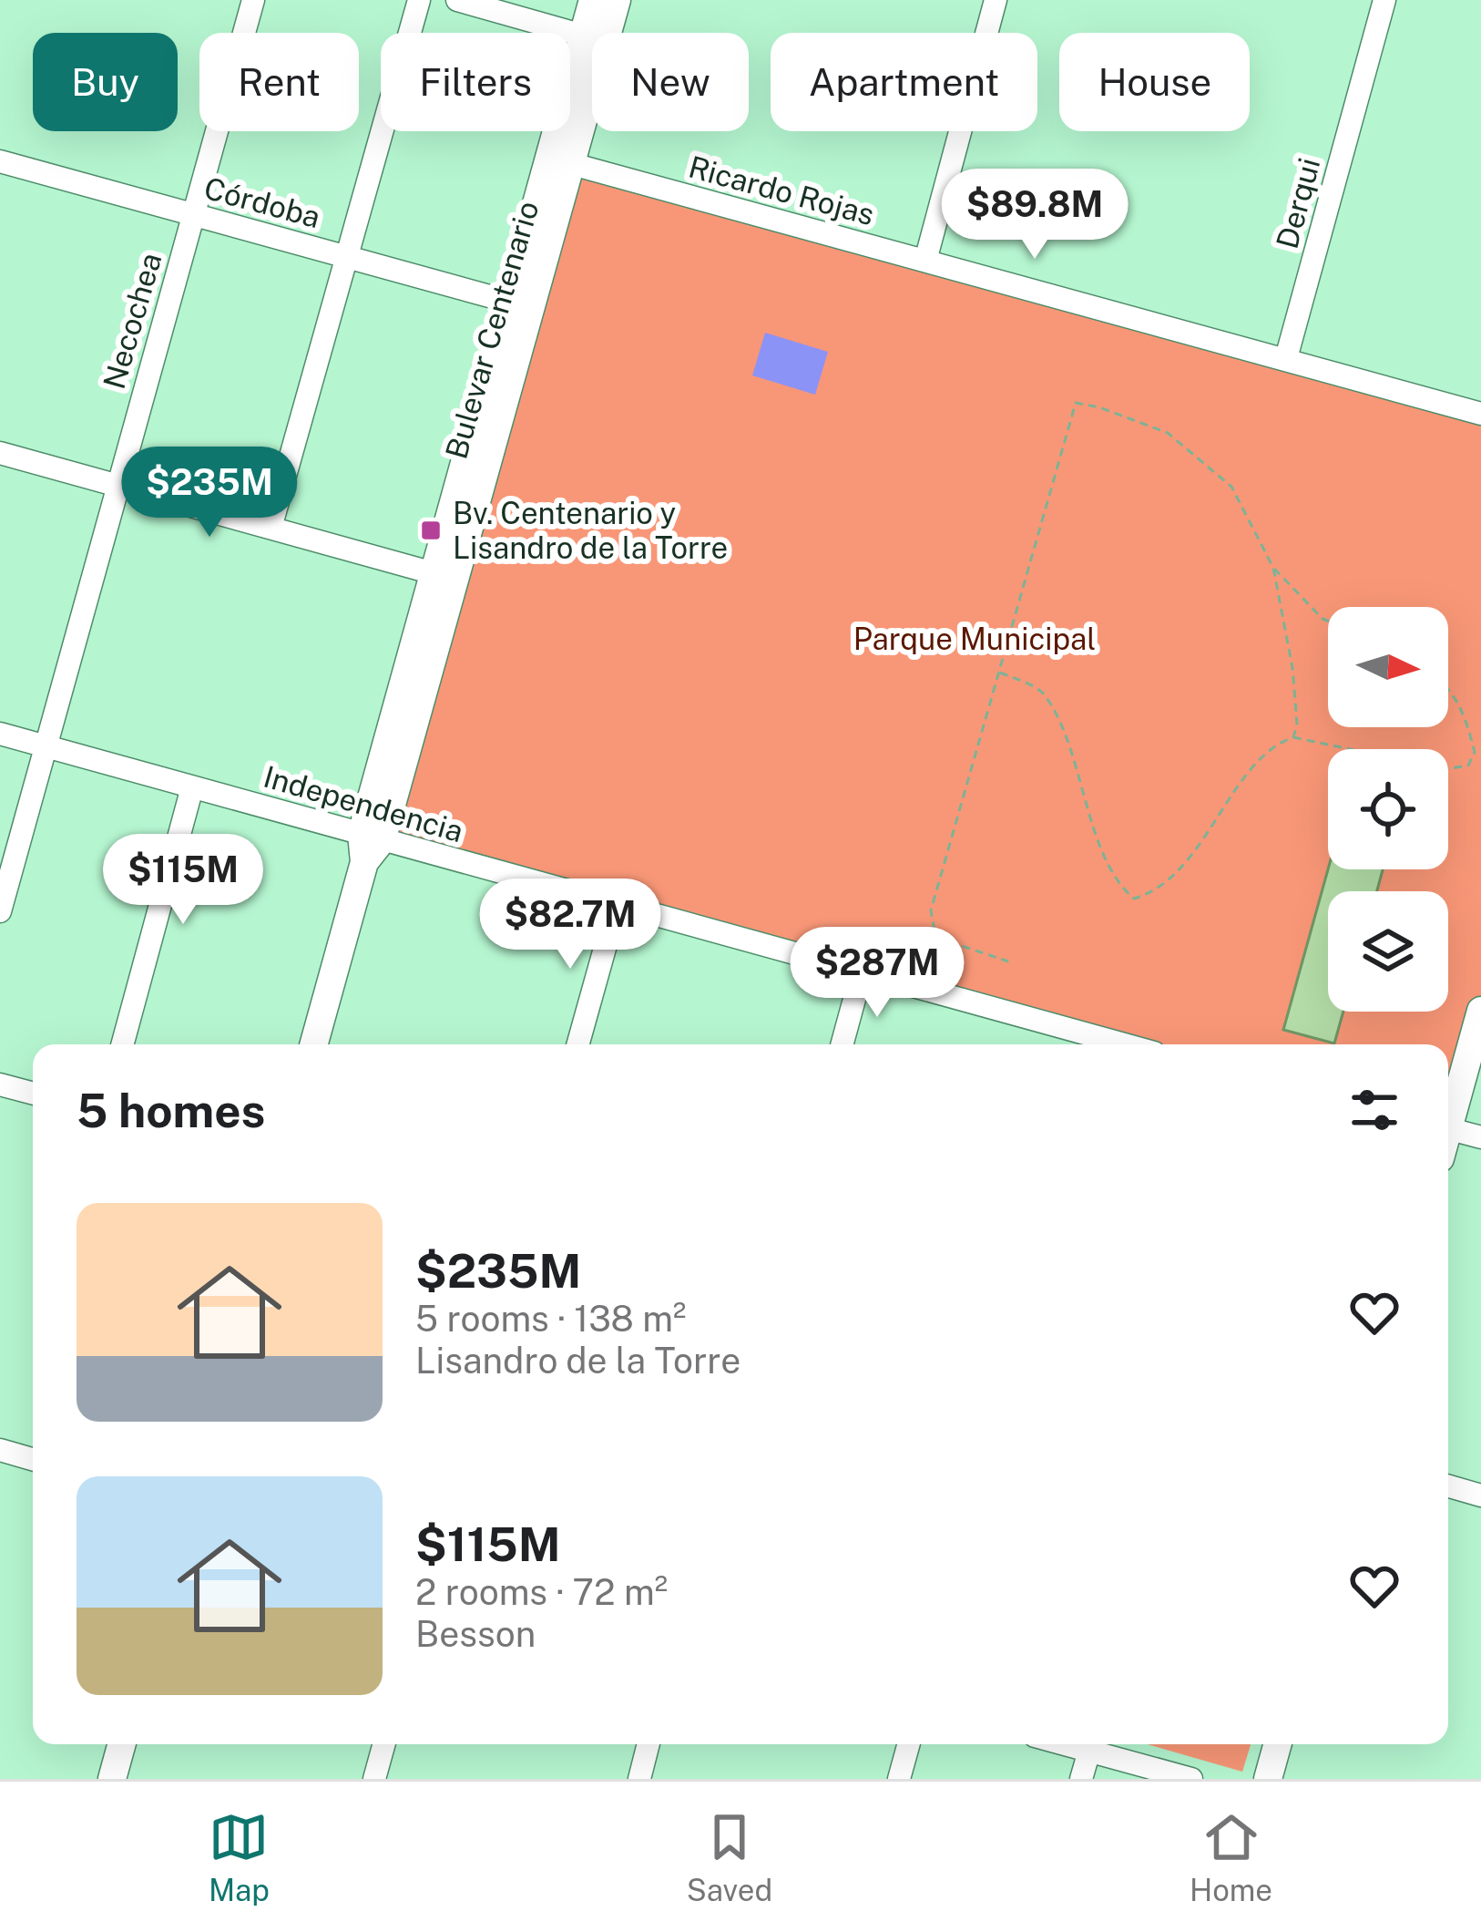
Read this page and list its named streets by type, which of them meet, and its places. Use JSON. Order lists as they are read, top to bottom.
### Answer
{
  "streets": {
    "main road": ["Bulevar Centenario"],
    "street": [
      "Ricardo Rojas",
      "Córdoba",
      "Derqui",
      "Necochea",
      "Independencia"
    ]
  },
  "crossings": [
    ["Ricardo Rojas", "Derqui"],
    ["Ricardo Rojas", "Bulevar Centenario"],
    ["Córdoba", "Necochea"],
    ["Córdoba", "Bulevar Centenario"],
    ["Necochea", "Independencia"],
    ["Bulevar Centenario", "Independencia"]
  ],
  "parks": ["Parque Municipal"],
  "places": {
    "transit": ["Bv. Centenario y Lisandro de la Torre"]
  },
  "north": "right",
  "page": {
    "chip": [
      "Buy",
      "Rent",
      "Filters",
      "New",
      "Apartment",
      "House"
    ],
    "price": [
      "$89.8M",
      "$235M",
      "$115M",
      "$82.7M",
      "$287M"
    ],
    "heading": "5 homes",
    "list": [
      {
        "name": "$235M",
        "note": "5 rooms · 138 m² · Lisandro de la Torre"
      },
      {
        "name": "$115M",
        "note": "2 rooms · 72 m² · Besson"
      }
    ],
    "tabs": ["Map", "Saved", "Home"]
  }
}
